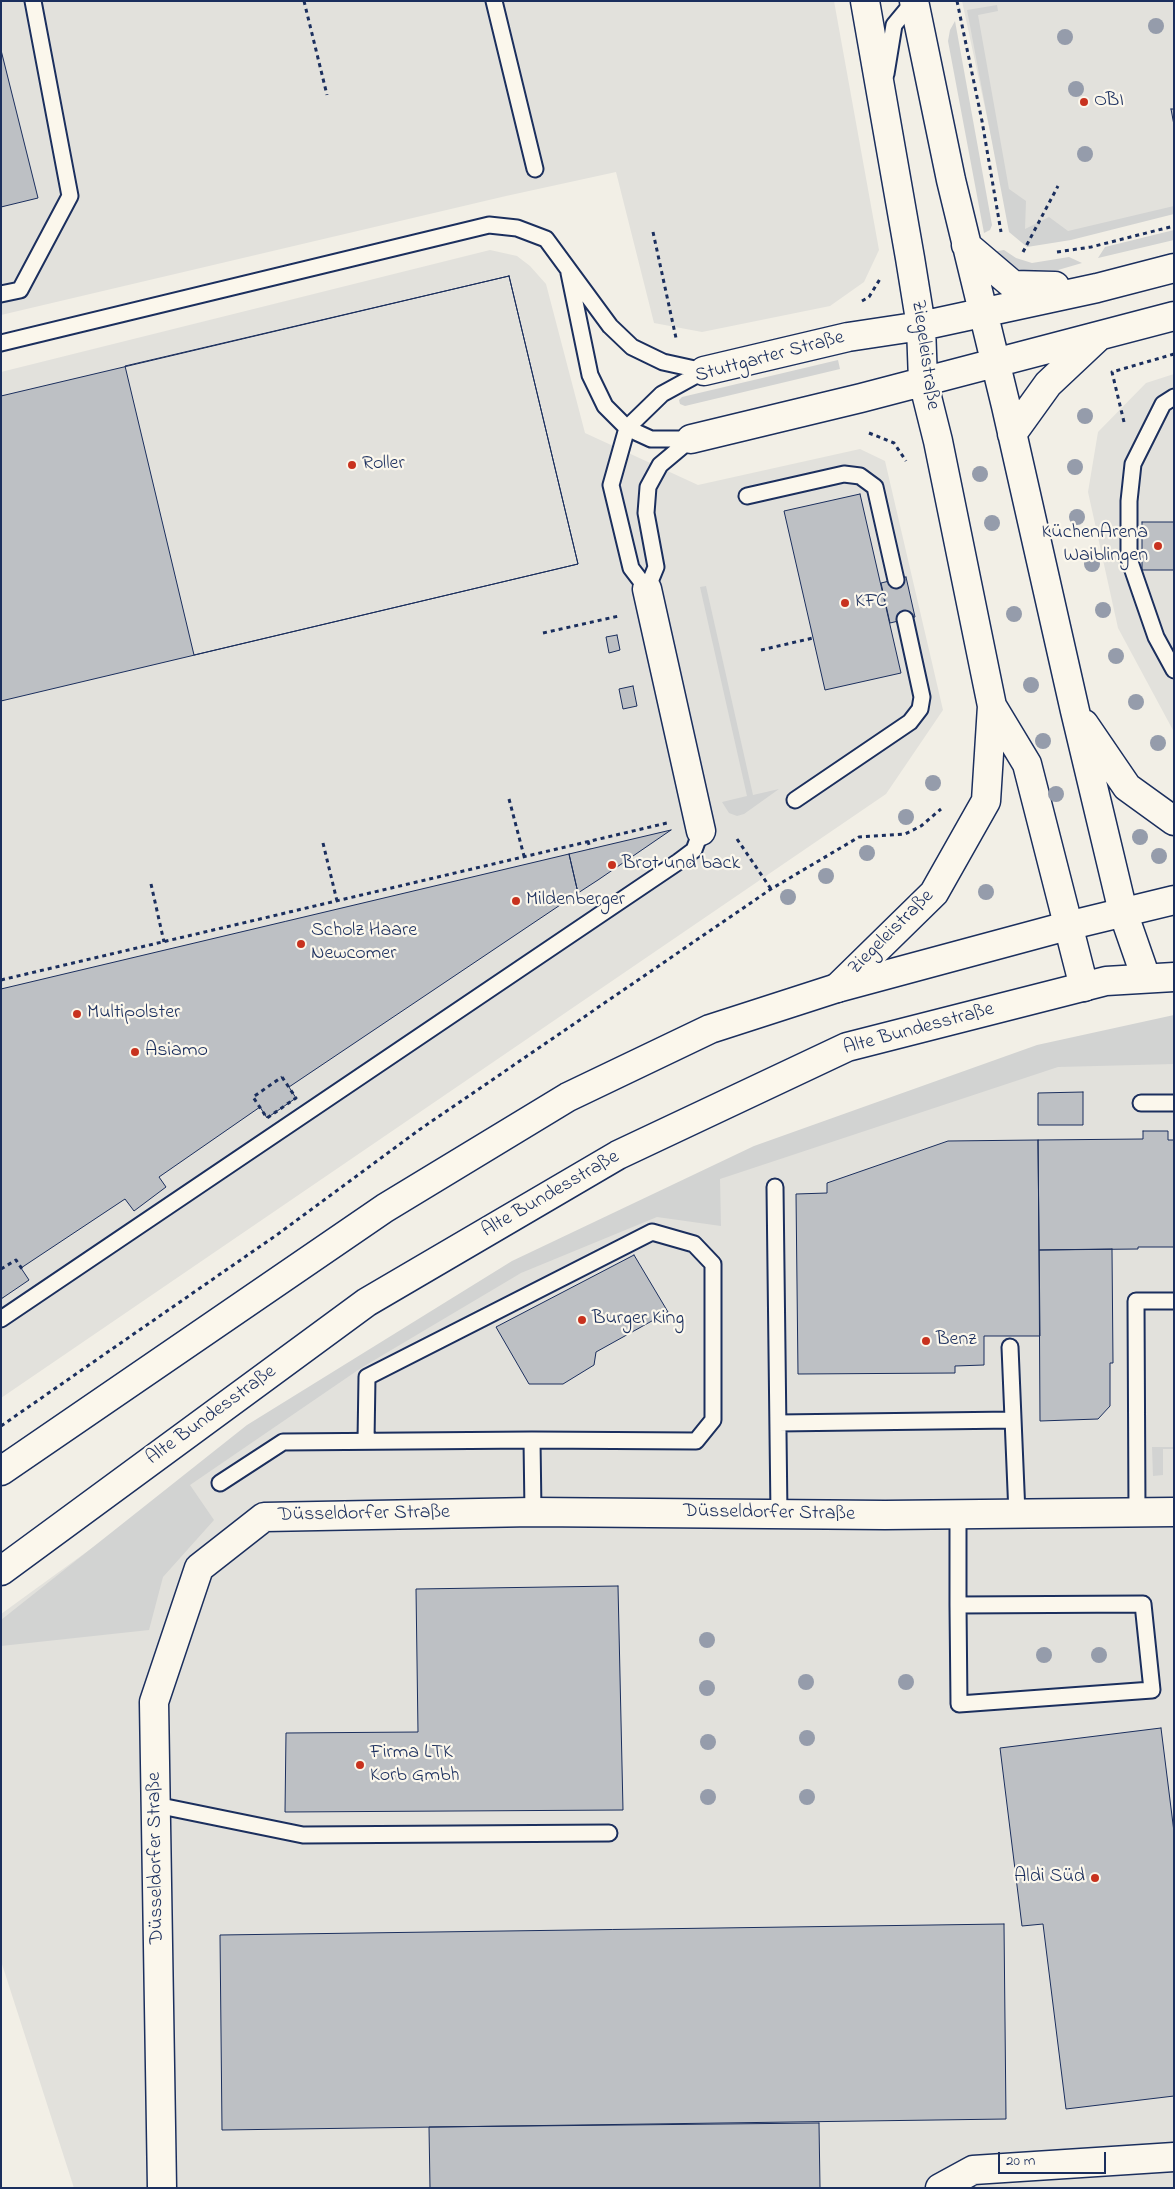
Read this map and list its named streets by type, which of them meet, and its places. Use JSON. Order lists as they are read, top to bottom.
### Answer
{
  "streets": {
    "street": [
      "Ziegeleistraße",
      "Stuttgarter Straße",
      "Alte Bundesstraße",
      "Düsseldorfer Straße"
    ]
  },
  "crossings": [
    ["Ziegeleistraße", "Stuttgarter Straße"],
    ["Ziegeleistraße", "Alte Bundesstraße"]
  ],
  "places": [
    "OBI",
    "Roller",
    "KüchenArena Waiblingen",
    "KFC",
    "Brot und back",
    "Mildenberger",
    "Scholz Haare Newcomer",
    "Multipolster",
    "Asiamo",
    "Burger King",
    "Benz",
    "Firma LTK Korb Gmbh",
    "Aldi Süd"
  ],
  "scale_bar": "20 m"
}
